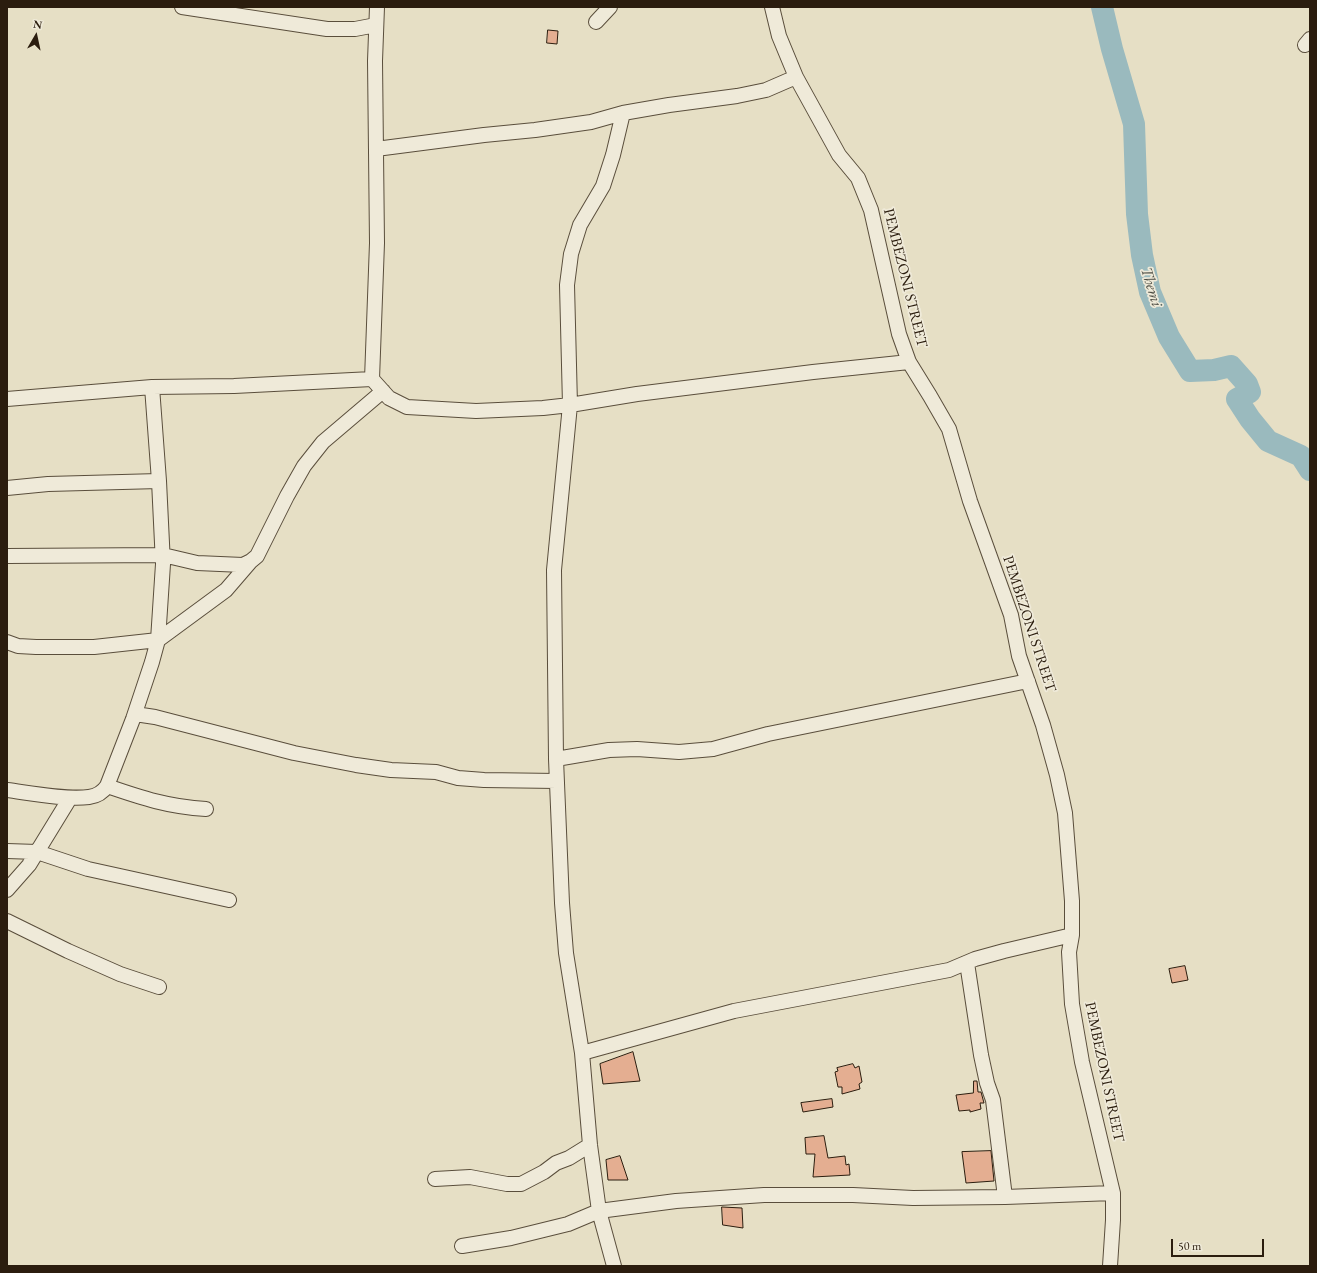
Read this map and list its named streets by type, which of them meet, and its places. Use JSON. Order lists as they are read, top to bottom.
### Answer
{
  "streets": {
    "street": ["PEMBEZONI STREET"]
  },
  "water": ["Themi"],
  "scale_bar": "50 m",
  "north": "top"
}
